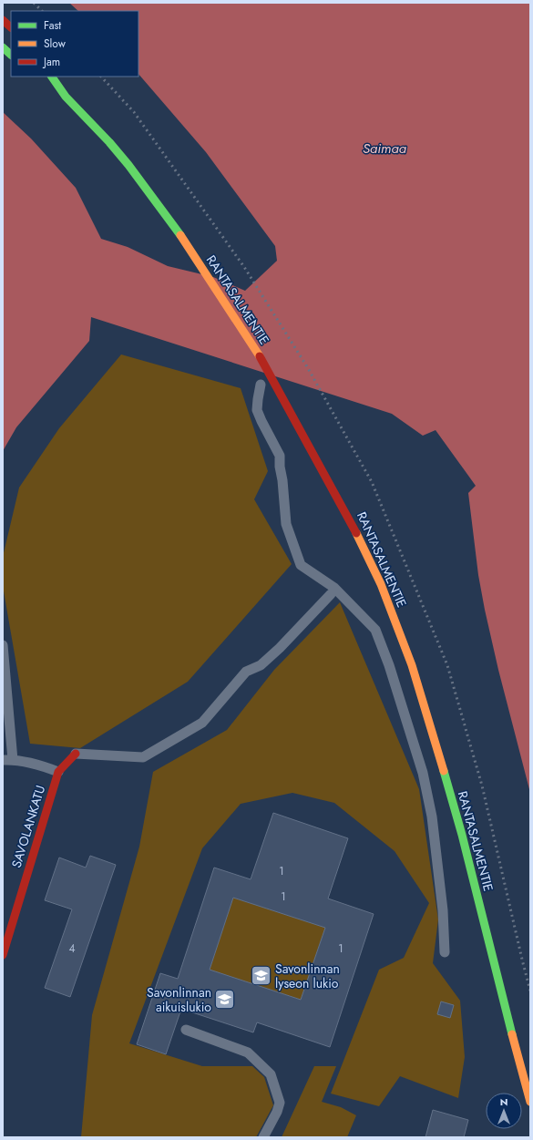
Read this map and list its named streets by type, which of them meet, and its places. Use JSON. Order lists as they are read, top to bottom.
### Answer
{
  "streets": {
    "main road": ["RANTASALMENTIE", "SAVOLANKATU"]
  },
  "water": ["Saimaa"],
  "places": {
    "school or university": ["Savonlinnan lyseon lukio", "Savonlinnan aikuislukio"]
  },
  "house_numbers": [
    "1",
    "1",
    "4",
    "1"
  ],
  "legend": ["Fast", "Slow", "Jam"],
  "north": "top"
}
